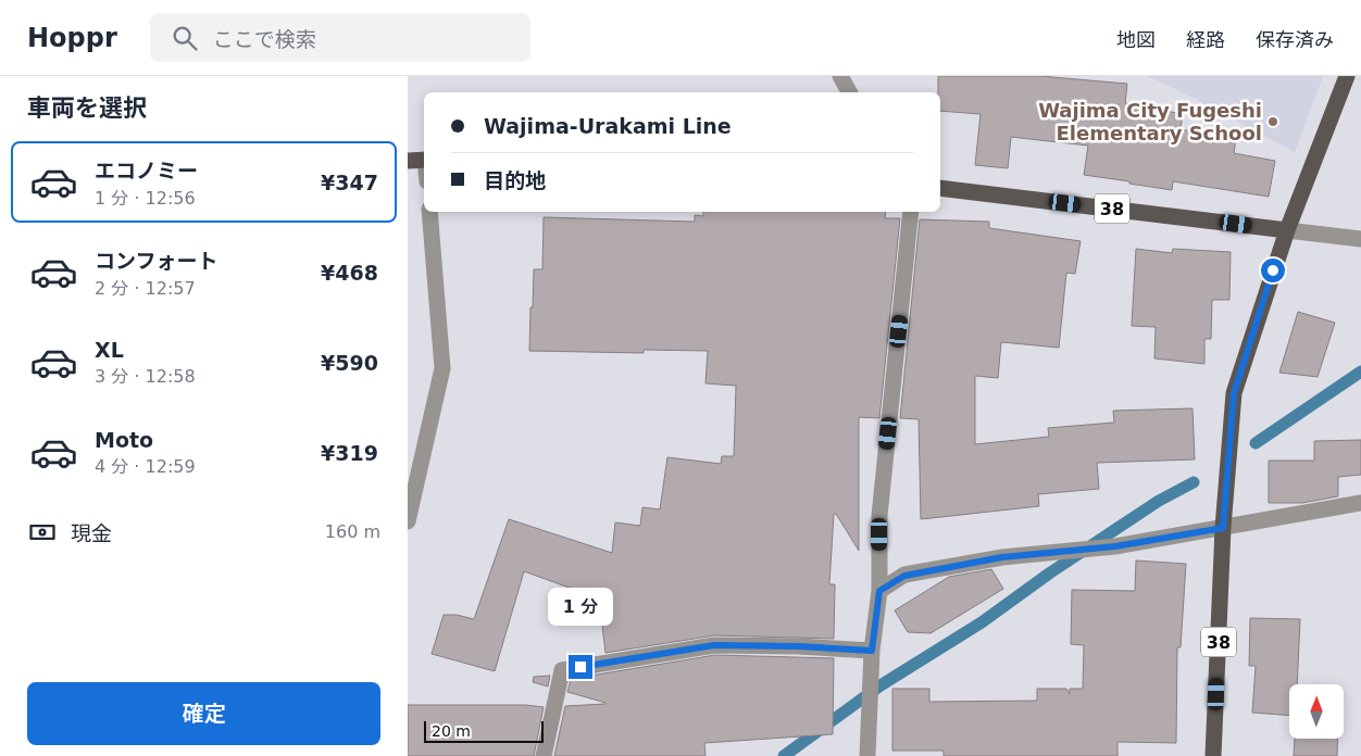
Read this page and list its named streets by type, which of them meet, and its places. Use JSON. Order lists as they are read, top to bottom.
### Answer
{
  "streets": {
    "main road": ["38"]
  },
  "places": ["Wajima City Fugeshi Elementary School"],
  "scale_bar": "20 m",
  "north": "top",
  "page": {
    "header": "Hoppr",
    "search": "ここで検索",
    "nav": ["地図", "経路", "保存済み"],
    "heading": "車両を選択",
    "banner": ["Wajima-Urakami Line", "目的地"],
    "list": [
      {
        "name": "エコノミー",
        "note": "1 分 · 12:56",
        "value": "¥347"
      },
      {
        "name": "コンフォート",
        "note": "2 分 · 12:57",
        "value": "¥468"
      },
      {
        "name": "XL",
        "note": "3 分 · 12:58",
        "value": "¥590"
      },
      {
        "name": "Moto",
        "note": "4 分 · 12:59",
        "value": "¥319"
      }
    ],
    "pay": ["現金", "160 m"],
    "bubble": "1 分",
    "buttons": "確定",
    "scale": "20 m"
  }
}
